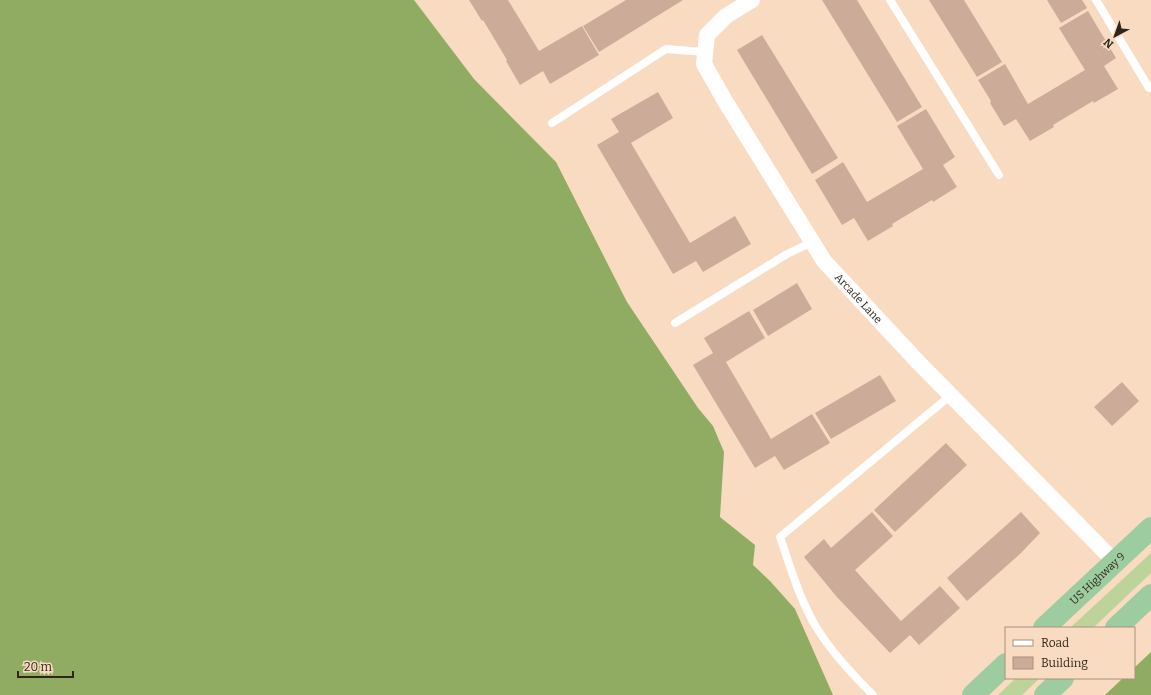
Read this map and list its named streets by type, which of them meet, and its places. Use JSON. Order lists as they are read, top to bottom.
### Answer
{
  "streets": {
    "highway": ["US Highway 9"],
    "street": ["Arcade Lane"]
  },
  "crossings": [
    ["Arcade Lane", "US Highway 9"]
  ],
  "legend": ["Road", "Building"],
  "scale_bar": "20 m",
  "north": "bottom left"
}
